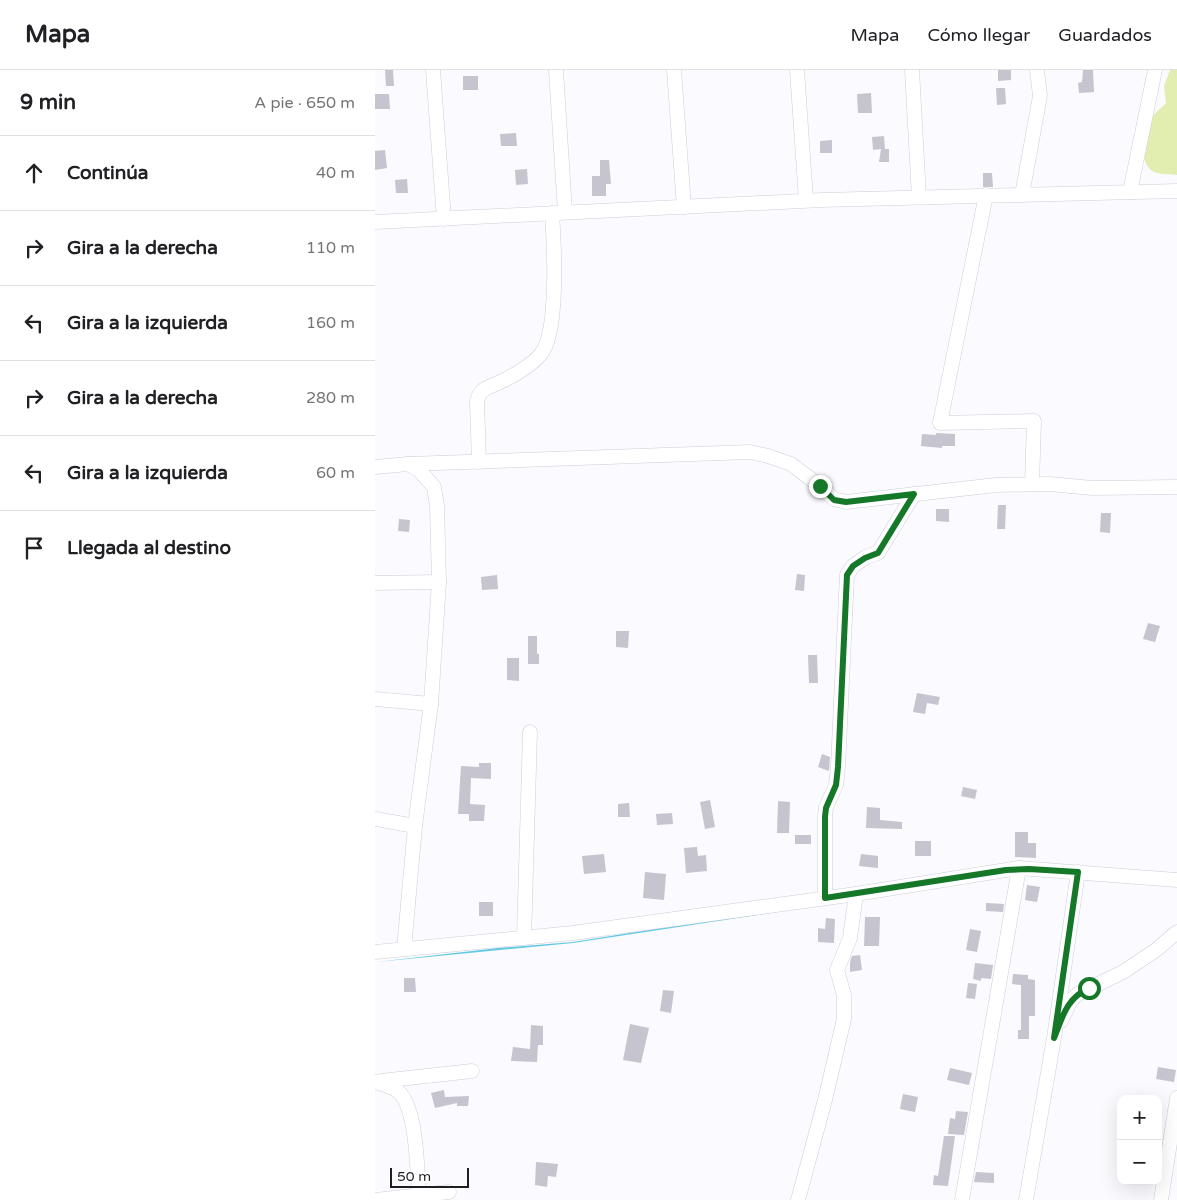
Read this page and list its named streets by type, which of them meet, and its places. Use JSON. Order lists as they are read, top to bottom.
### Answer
{
  "scale_bar": "50 m",
  "page": {
    "header": "Mapa",
    "nav": ["Mapa", "Cómo llegar", "Guardados"],
    "heading": ["9 min", "A pie · 650 m"],
    "list": [
      ["Continúa", "40 m"],
      ["Gira a la derecha", "110 m"],
      ["Gira a la izquierda", "160 m"],
      ["Gira a la derecha", "280 m"],
      ["Gira a la izquierda", "60 m"],
      "Llegada al destino"
    ],
    "map_buttons": ["+", "−"],
    "scale": "50 m"
  }
}
